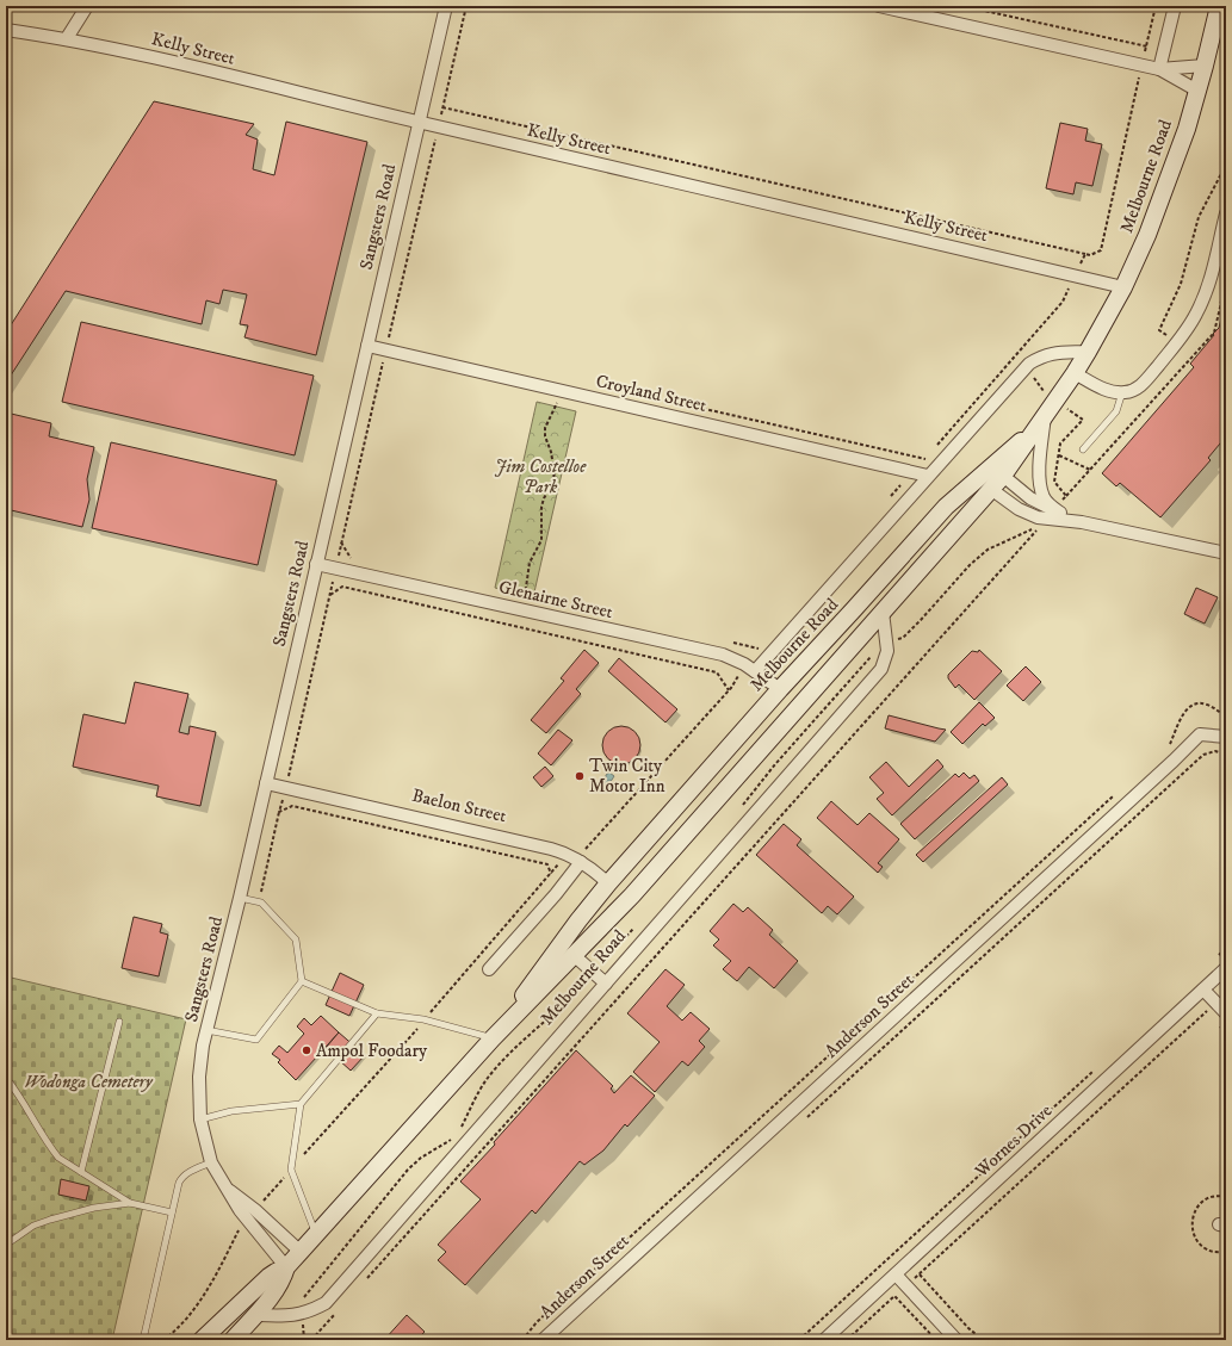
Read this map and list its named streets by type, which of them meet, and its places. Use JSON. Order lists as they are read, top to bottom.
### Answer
{
  "streets": {
    "main road": ["Melbourne Road", "Baelon Street"],
    "street": [
      "Kelly Street",
      "Sangsters Road",
      "Croyland Street",
      "Glenairne Street",
      "Anderson Street",
      "Wornes Drive"
    ]
  },
  "crossings": [
    ["Kelly Street", "Melbourne Road"],
    ["Kelly Street", "Sangsters Road"],
    ["Melbourne Road", "Sangsters Road"],
    ["Melbourne Road", "Croyland Street"],
    ["Melbourne Road", "Glenairne Street"],
    ["Melbourne Road", "Baelon Street"],
    ["Sangsters Road", "Croyland Street"],
    ["Sangsters Road", "Glenairne Street"],
    ["Sangsters Road", "Baelon Street"]
  ],
  "parks": ["Jim Costelloe Park", "Wodonga Cemetery"],
  "places": ["Twin City Motor Inn", "Ampol Foodary"]
}
